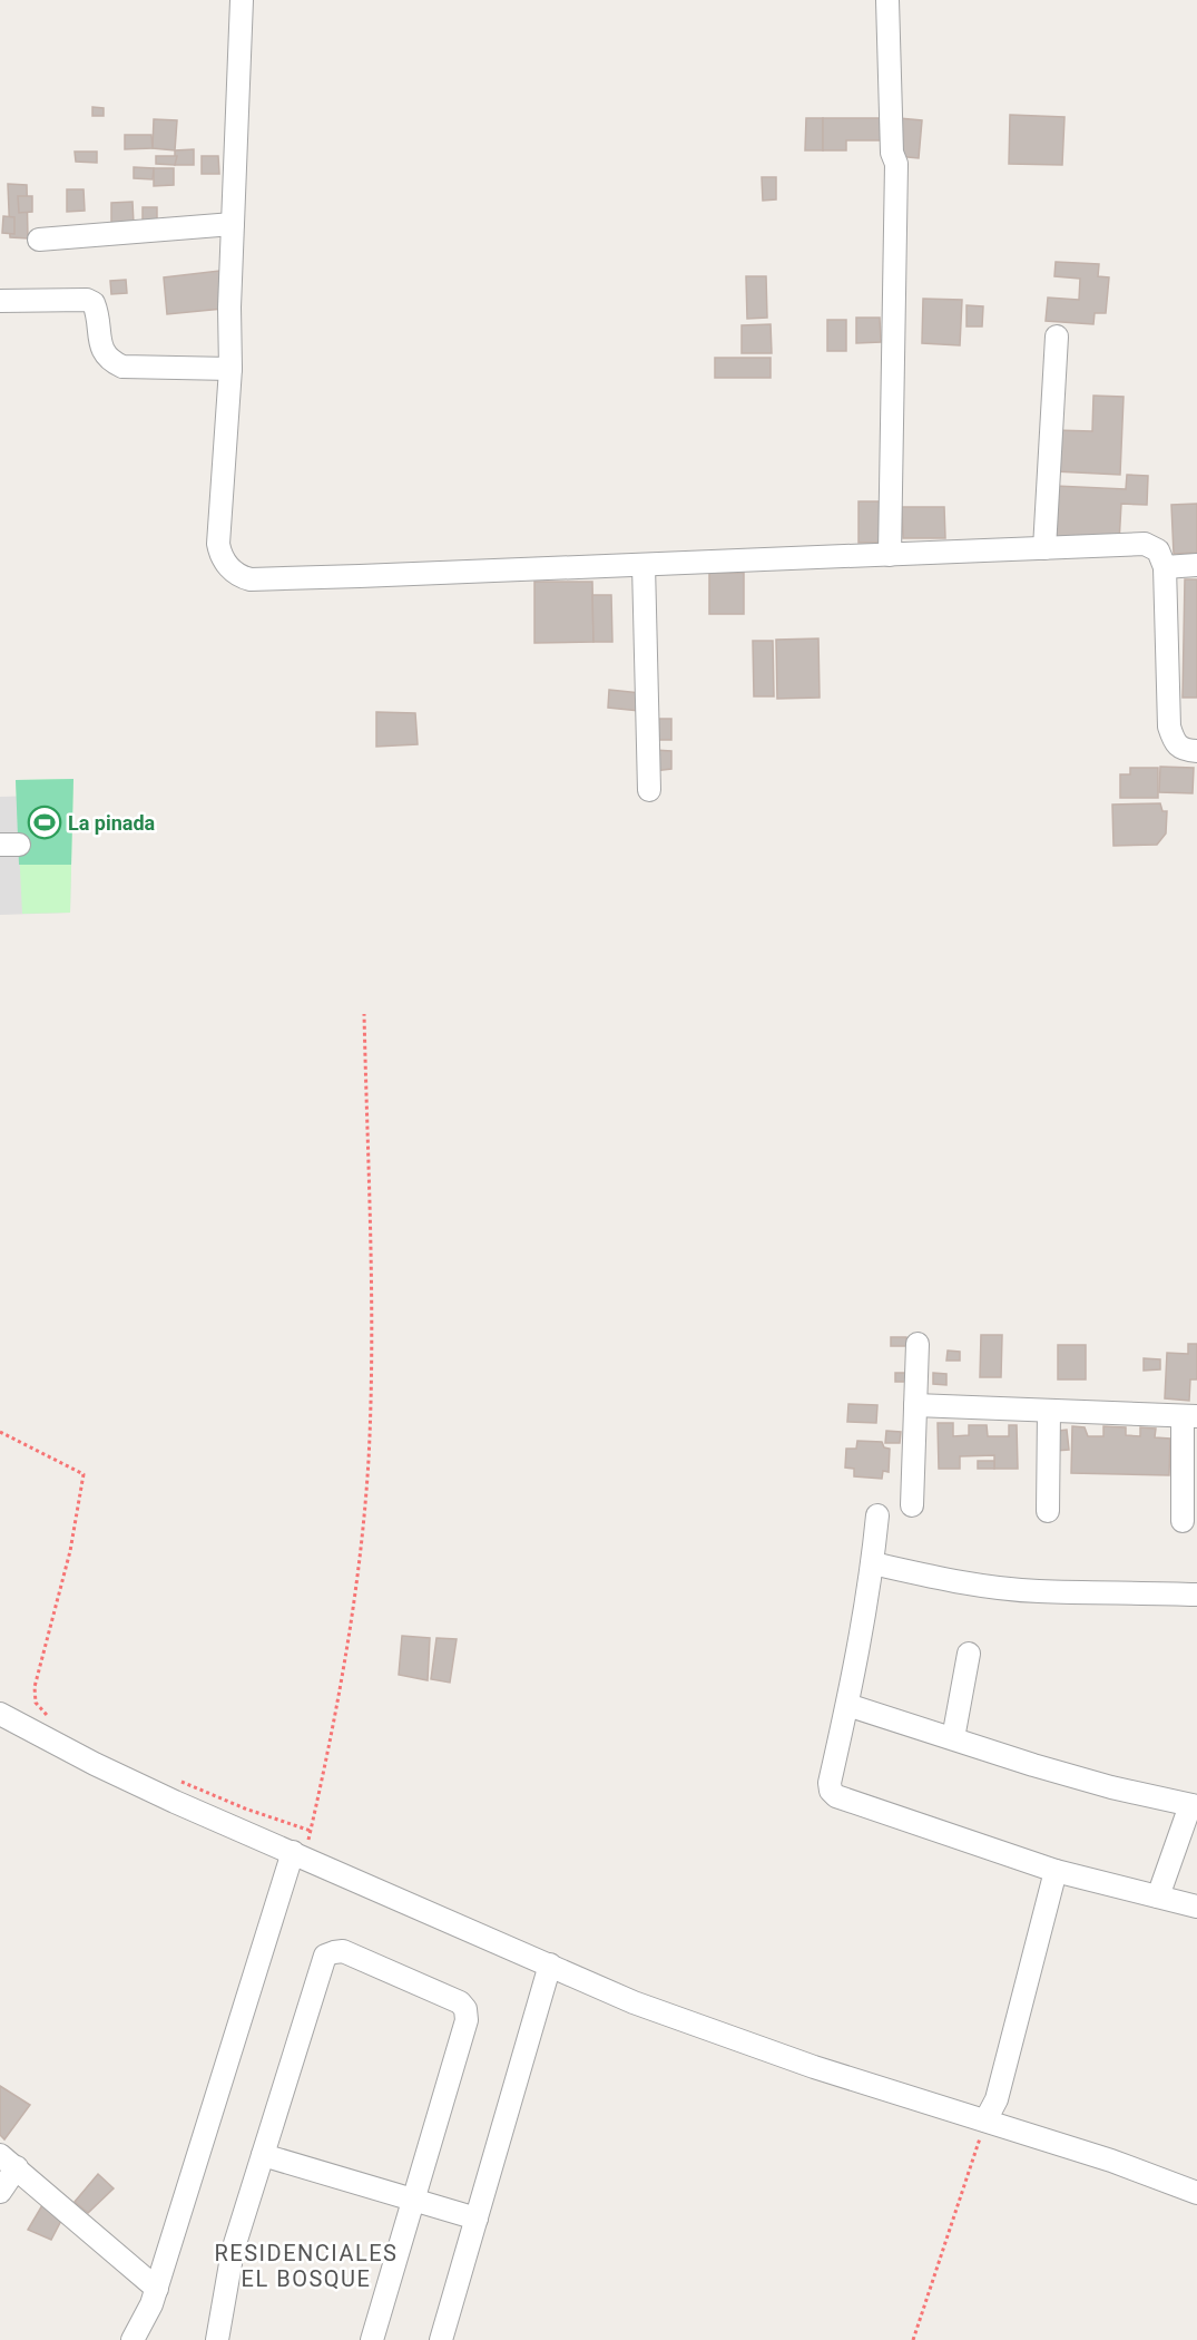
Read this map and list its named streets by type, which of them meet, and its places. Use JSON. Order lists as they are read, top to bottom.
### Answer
{
  "districts": ["RESIDENCIALES EL BOSQUE"],
  "places": {
    "sports": ["La pinada"]
  }
}
